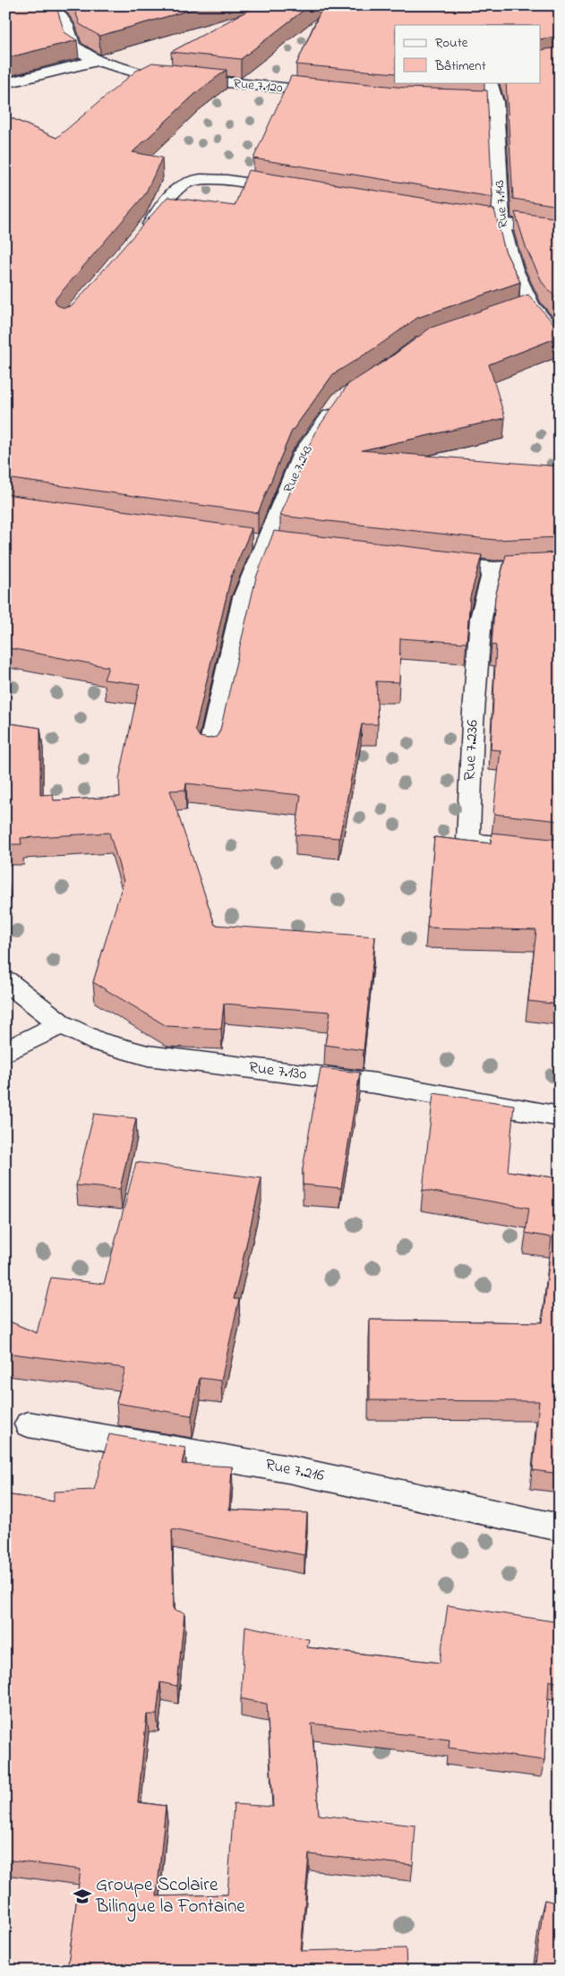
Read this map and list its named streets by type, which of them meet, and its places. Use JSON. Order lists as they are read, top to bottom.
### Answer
{
  "streets": {
    "street": [
      "Rue 7.120",
      "Rue 7.143",
      "Rue 7.243",
      "Rue 7.236",
      "Rue 7.130",
      "Rue 7.216"
    ]
  },
  "places": {
    "school or university": ["Groupe Scolaire Bilingue la Fontaine"]
  },
  "legend": ["Route", "Bâtiment"]
}
